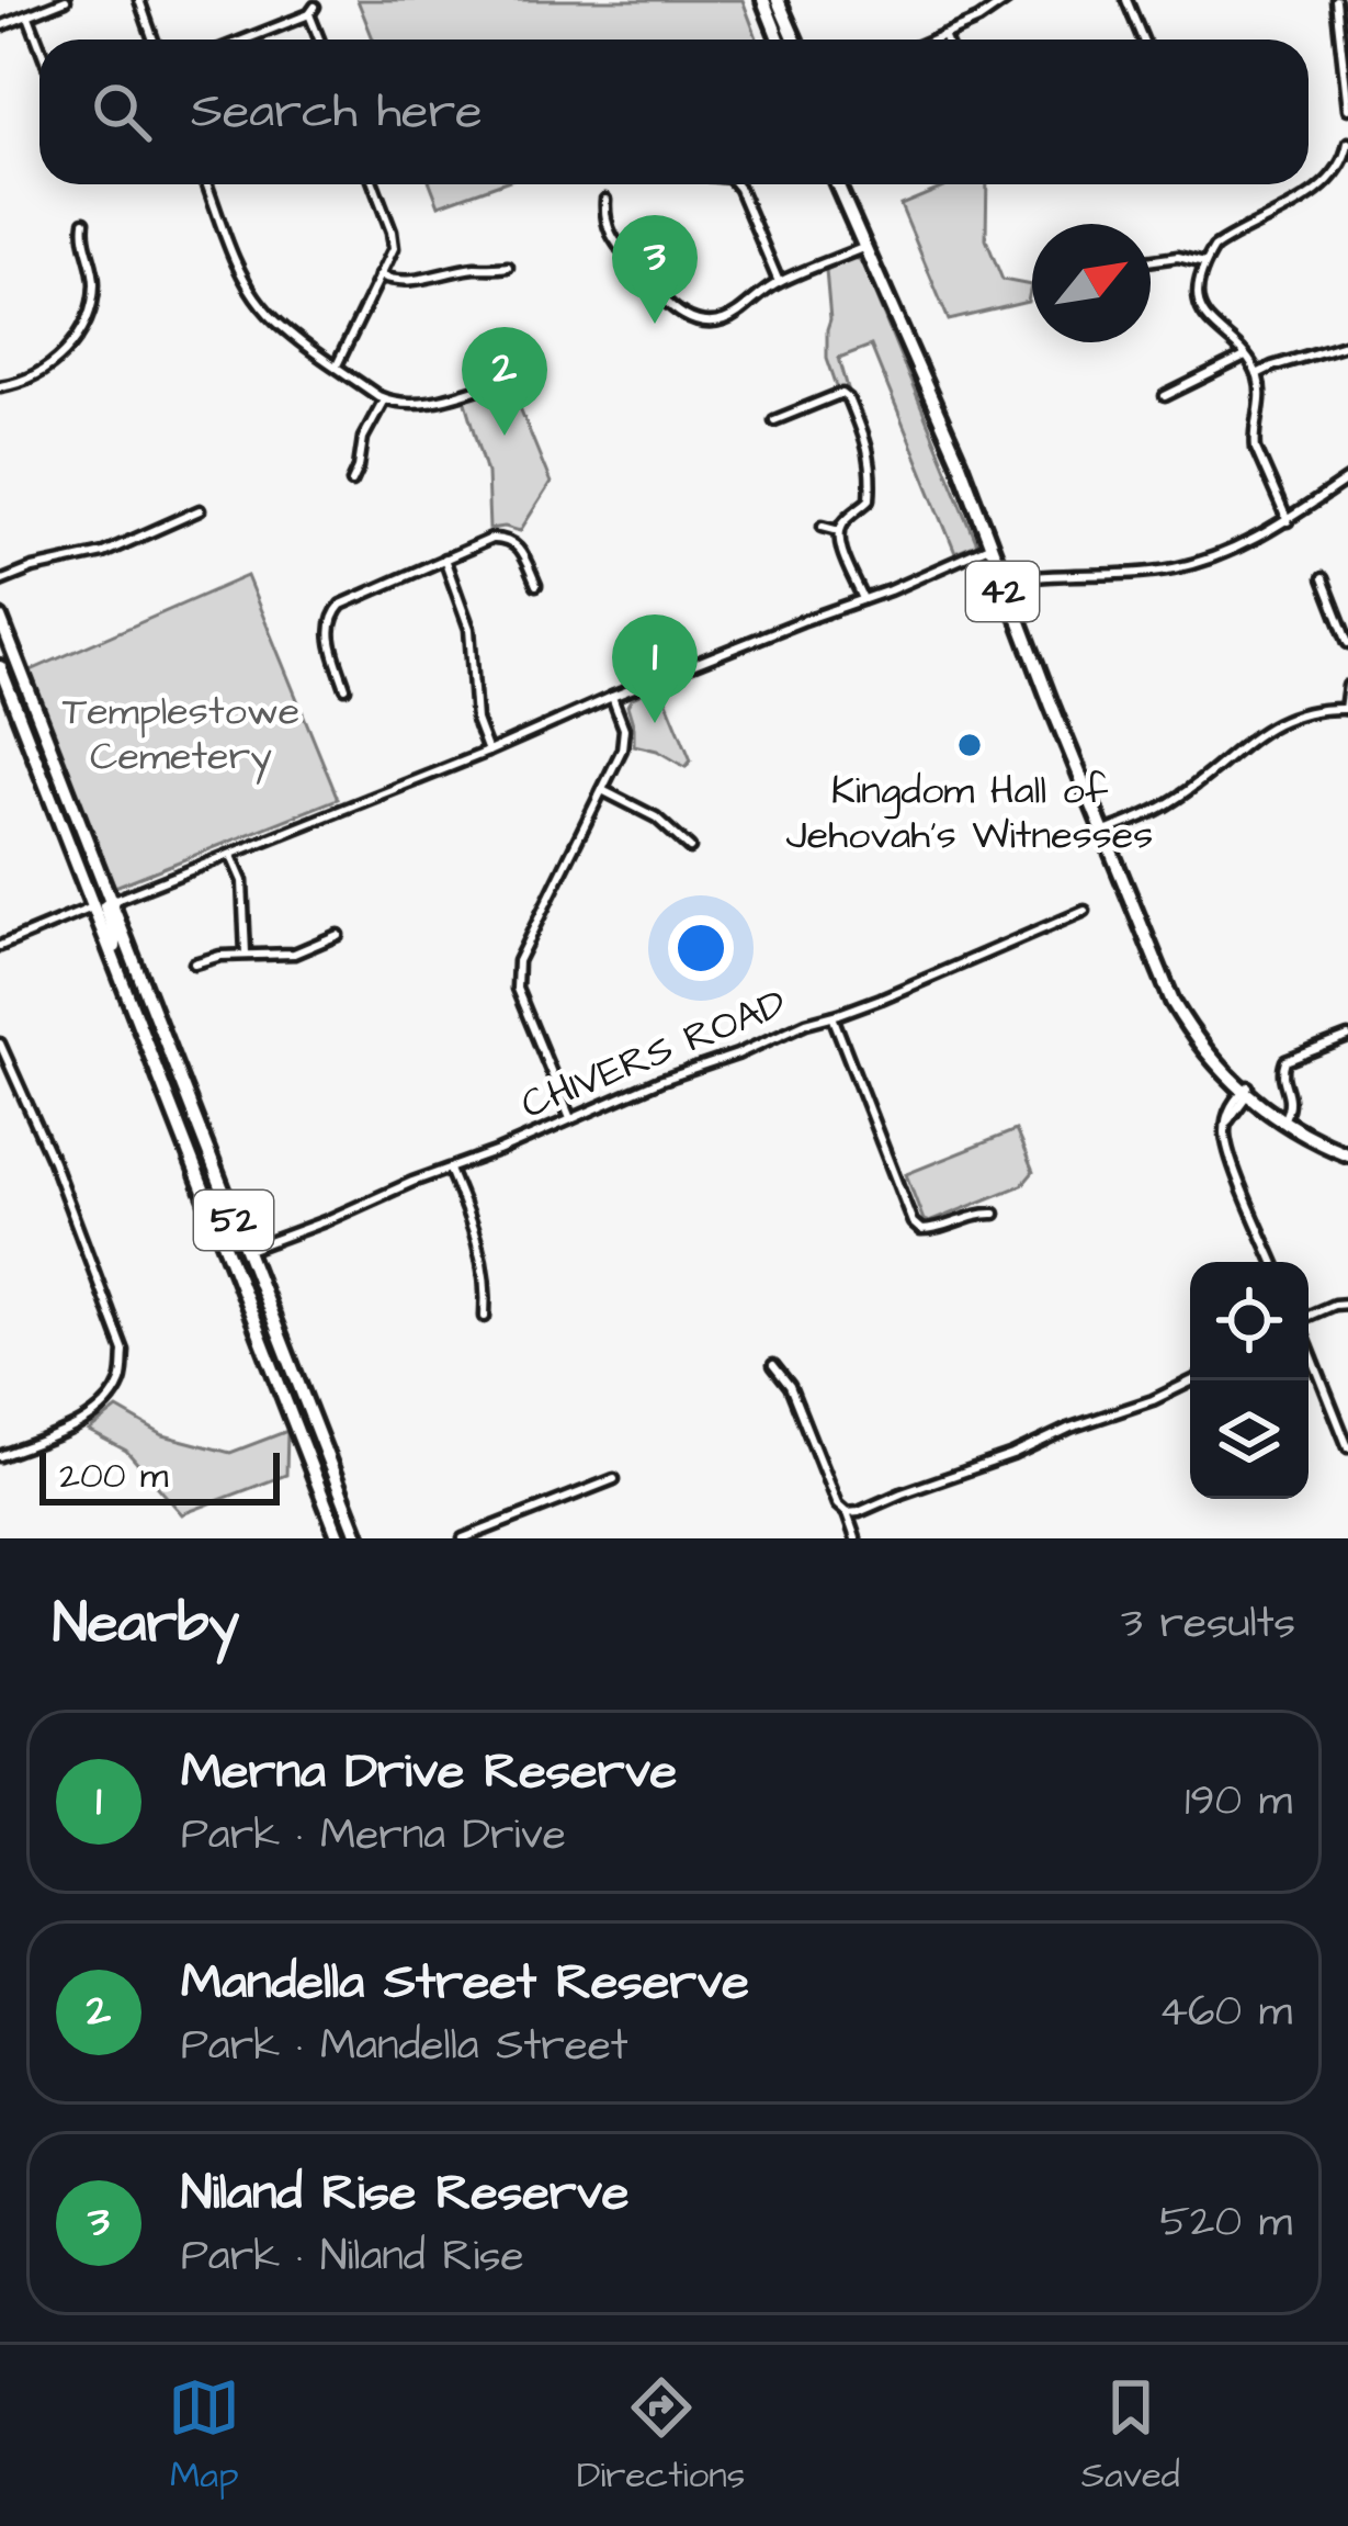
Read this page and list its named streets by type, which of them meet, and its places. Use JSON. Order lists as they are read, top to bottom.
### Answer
{
  "streets": {
    "main road": ["42", "52"],
    "street": ["CHIVERS ROAD"]
  },
  "crossings": [
    ["CHIVERS ROAD", "52"]
  ],
  "parks": ["Templestowe Cemetery"],
  "places": ["Kingdom Hall of Jehovah's Witnesses"],
  "scale_bar": "200 m",
  "north": "top right",
  "page": {
    "search": "Search here",
    "pins": ["3", "2", "1"],
    "scale": "200 m",
    "heading": ["Nearby", "3 results"],
    "list": [
      {
        "mark": "1",
        "name": "Merna Drive Reserve",
        "note": "Park · Merna Drive",
        "value": "190 m"
      },
      {
        "mark": "2",
        "name": "Mandella Street Reserve",
        "note": "Park · Mandella Street",
        "value": "460 m"
      },
      {
        "mark": "3",
        "name": "Niland Rise Reserve",
        "note": "Park · Niland Rise",
        "value": "520 m"
      }
    ],
    "nav": ["Map", "Directions", "Saved"]
  }
}
